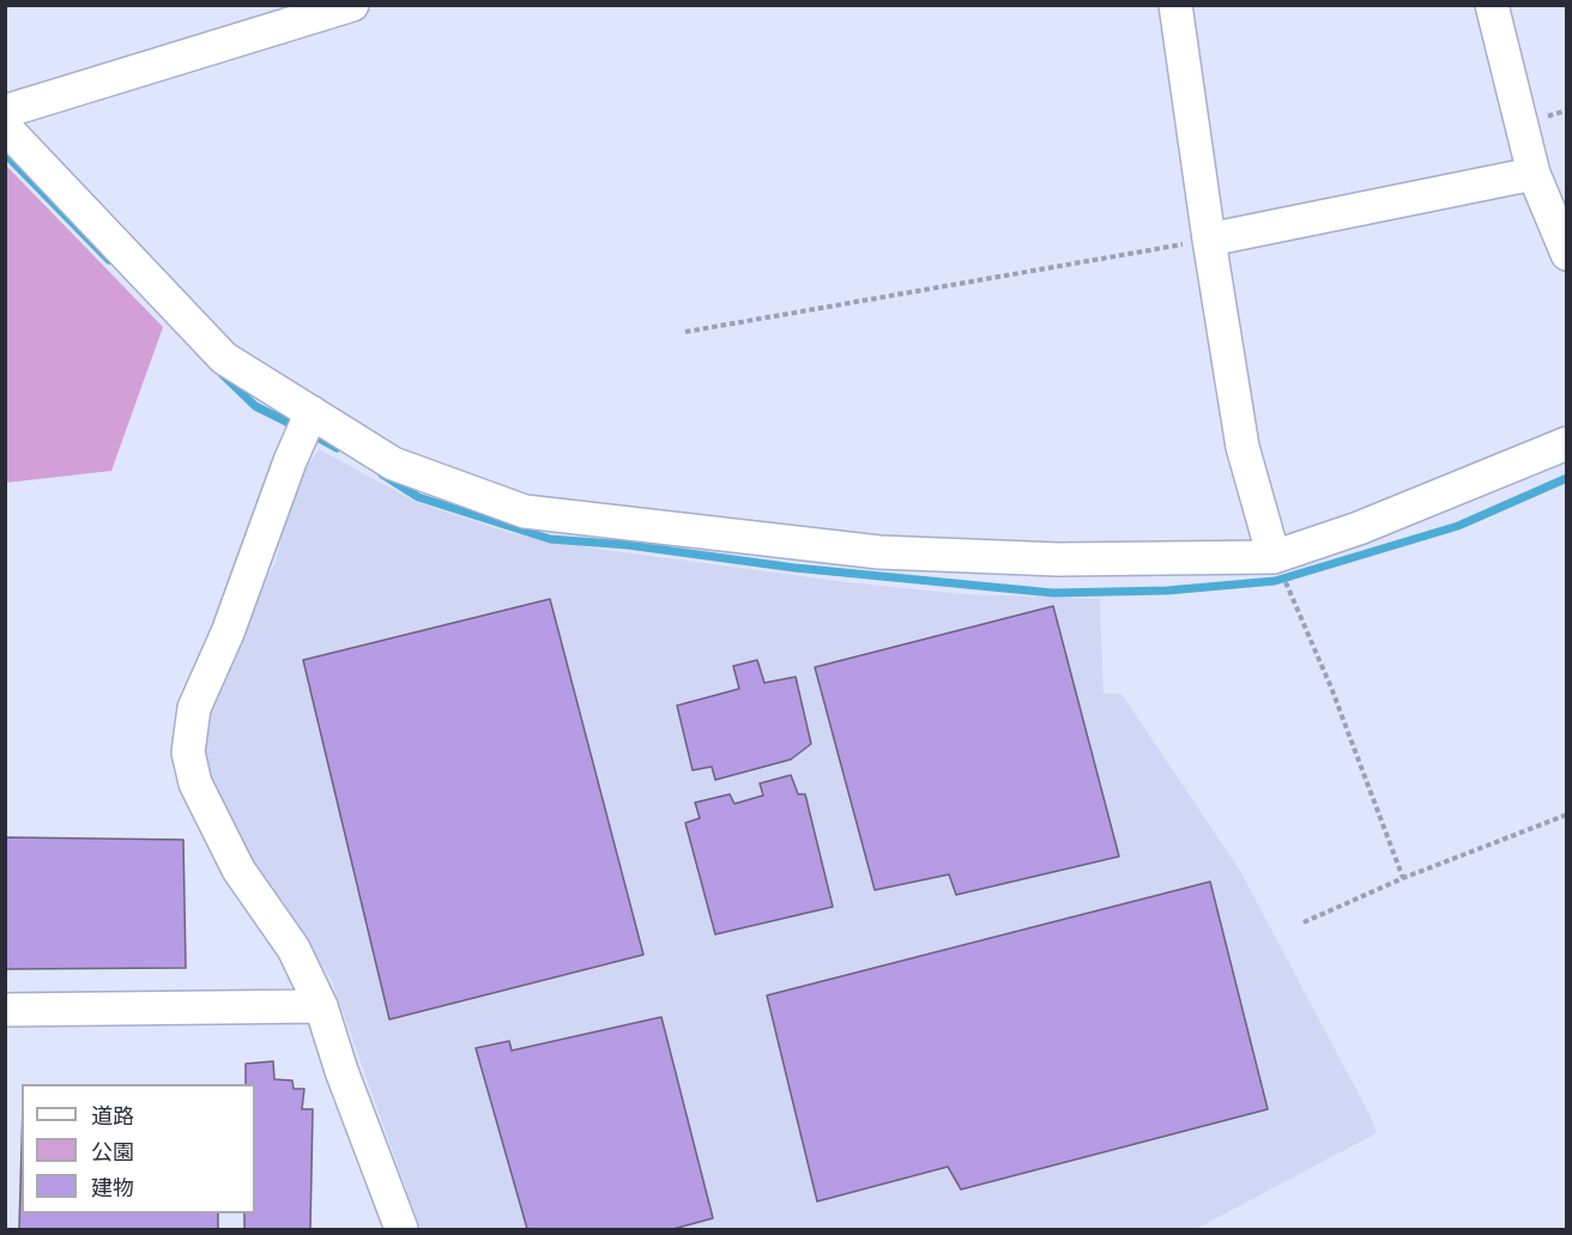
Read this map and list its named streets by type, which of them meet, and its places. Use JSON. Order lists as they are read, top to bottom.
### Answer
{
  "legend": ["道路", "公園", "建物"]
}
